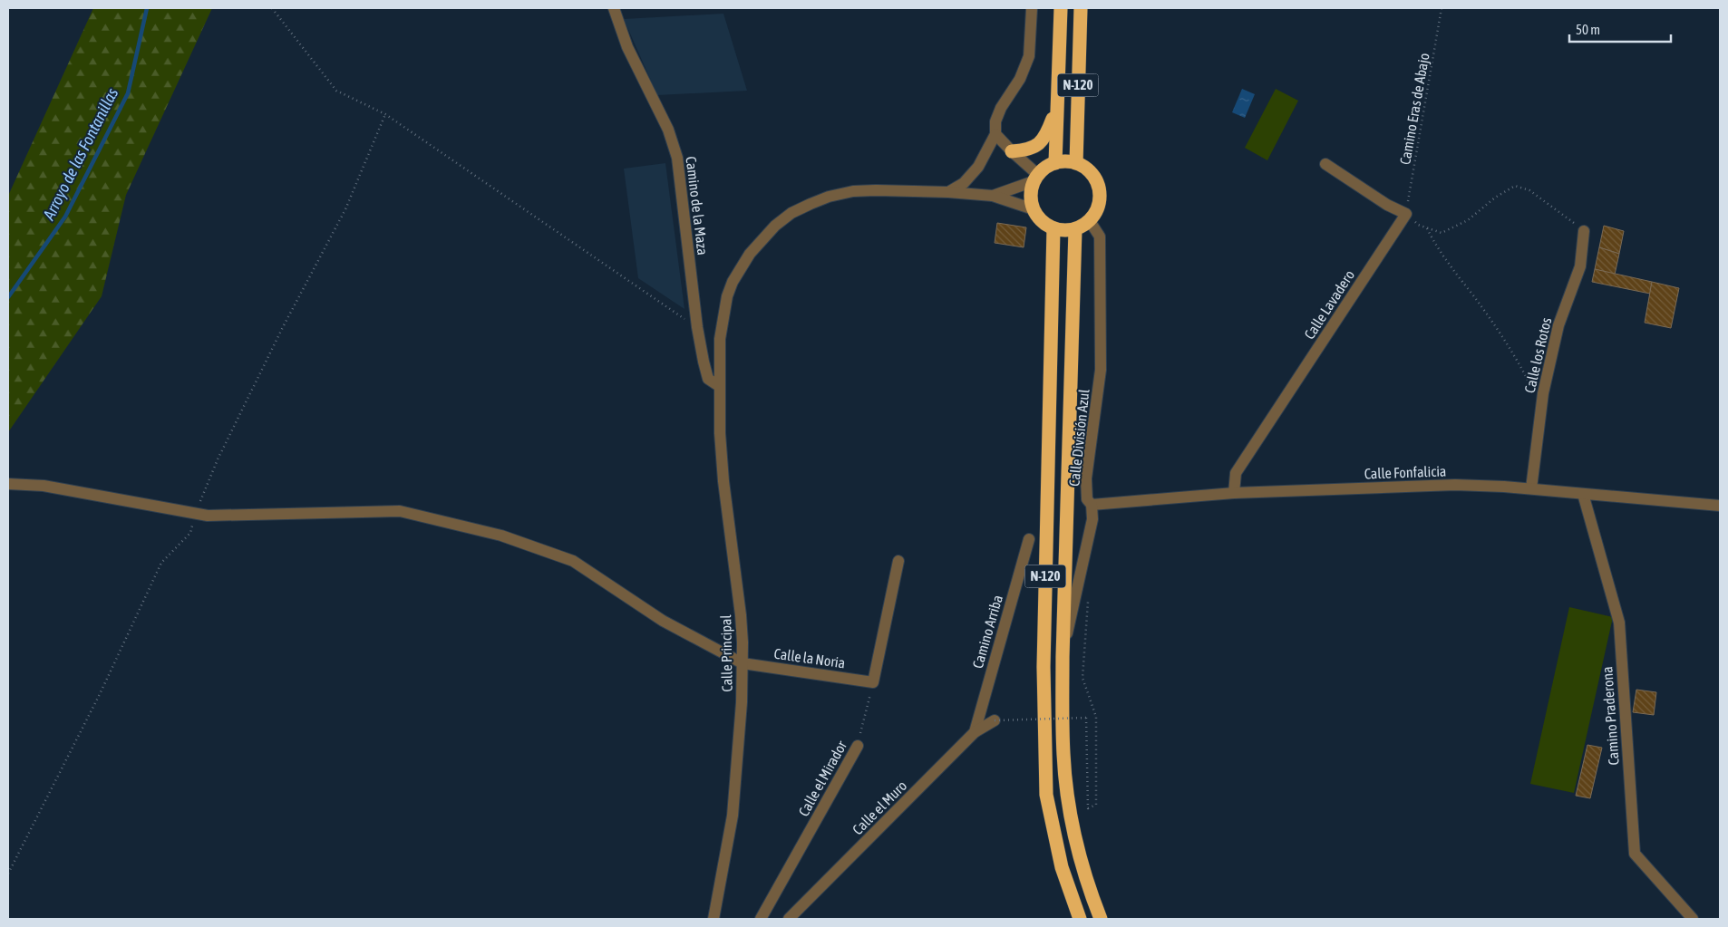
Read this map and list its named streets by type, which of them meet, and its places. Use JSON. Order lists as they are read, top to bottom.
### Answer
{
  "streets": {
    "highway": ["N-120"],
    "street": [
      "Camino de la Maza",
      "Calle Lavadero",
      "Calle los Rotos",
      "Calle División Azul",
      "Calle Fonfalicia",
      "Camino Arriba",
      "Calle Principal",
      "Calle la Noria",
      "Camino Praderona",
      "Calle el Mirador",
      "Calle el Muro"
    ],
    "path": ["Camino Eras de Abajo"]
  },
  "crossings": [
    ["N-120", "Calle División Azul"],
    ["Camino Eras de Abajo", "Calle Lavadero"],
    ["Camino de la Maza", "Calle Principal"],
    ["Calle Lavadero", "Calle Fonfalicia"],
    ["Calle los Rotos", "Calle Fonfalicia"],
    ["Calle División Azul", "Calle Fonfalicia"],
    ["Calle Fonfalicia", "Camino Praderona"],
    ["Camino Arriba", "Calle el Muro"],
    ["Calle Principal", "Calle la Noria"],
    ["Calle la Noria", "Calle el Mirador"]
  ],
  "water": ["Arroyo de las Fontanillas"],
  "scale_bar": "50 m"
}
